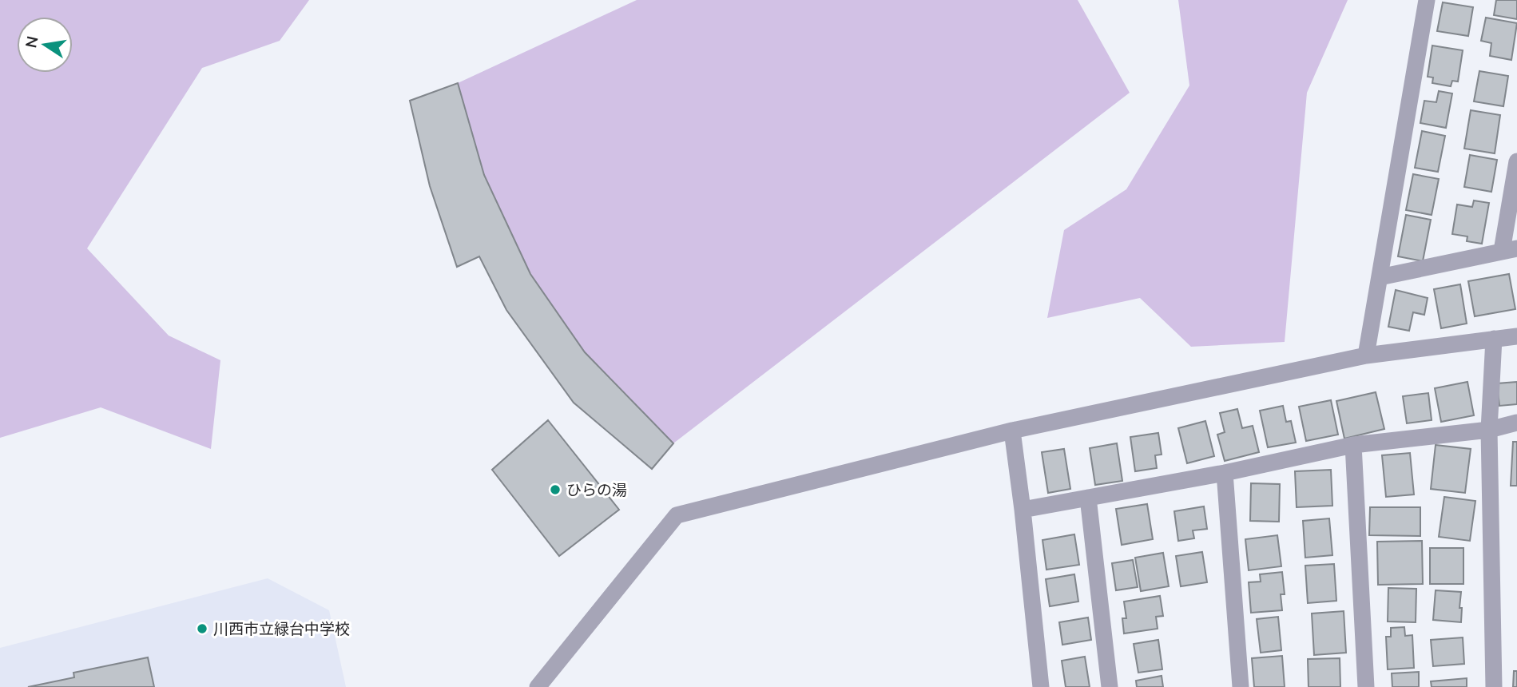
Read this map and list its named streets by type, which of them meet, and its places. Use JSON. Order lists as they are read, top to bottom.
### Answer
{
  "places": ["ひらの湯", "川西市立緑台中学校"],
  "north": "left"
}
